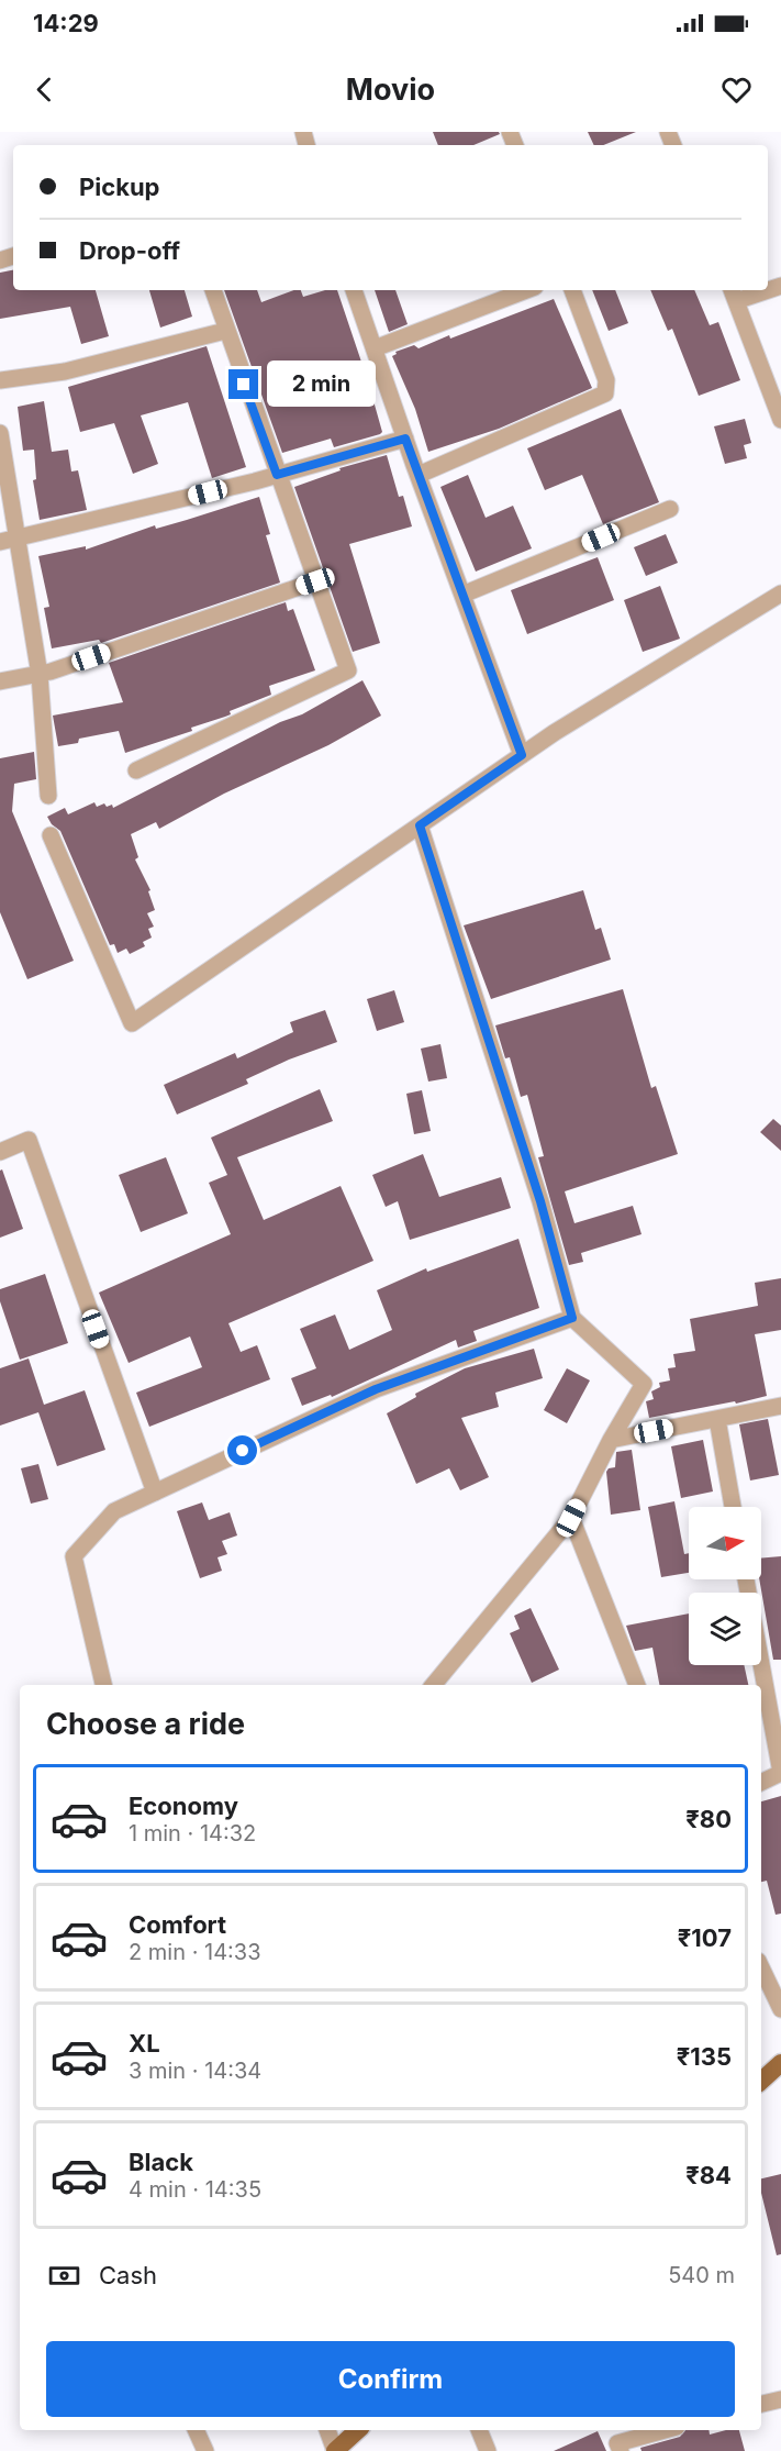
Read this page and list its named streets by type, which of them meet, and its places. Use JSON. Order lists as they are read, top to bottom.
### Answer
{
  "north": "right",
  "page": {
    "status": "14:29",
    "header": "Movio",
    "banner": ["Pickup", "Drop-off"],
    "bubble": "2 min",
    "heading": "Choose a ride",
    "list": [
      {
        "name": "Economy",
        "note": "1 min · 14:32",
        "value": "₹80"
      },
      {
        "name": "Comfort",
        "note": "2 min · 14:33",
        "value": "₹107"
      },
      {
        "name": "XL",
        "note": "3 min · 14:34",
        "value": "₹135"
      },
      {
        "name": "Black",
        "note": "4 min · 14:35",
        "value": "₹84"
      }
    ],
    "pay": ["Cash", "540 m"],
    "buttons": "Confirm"
  }
}
